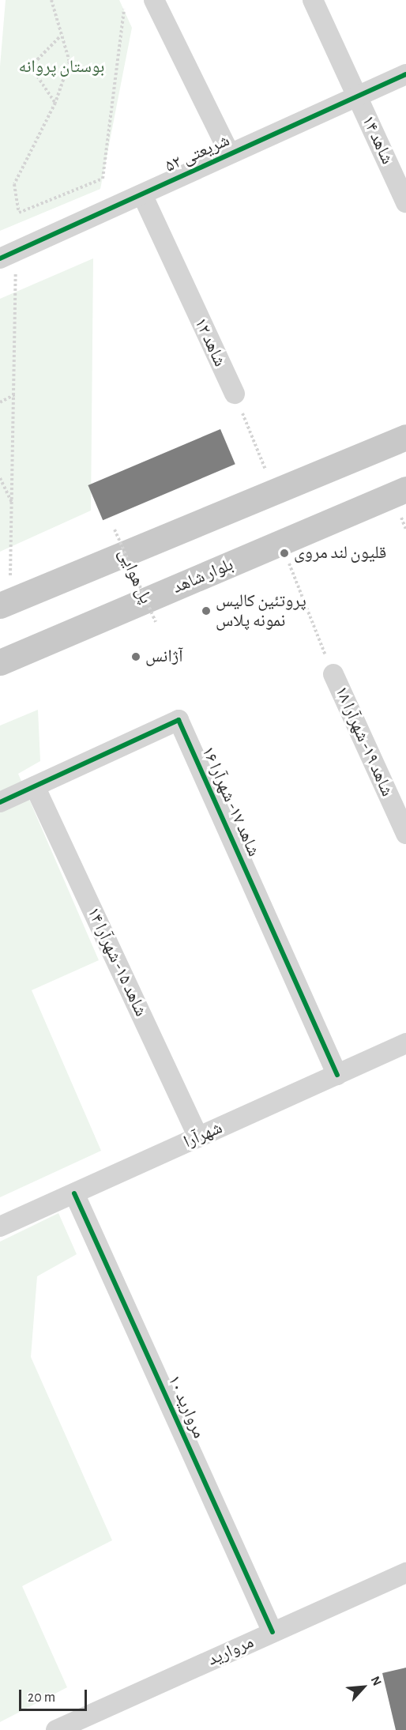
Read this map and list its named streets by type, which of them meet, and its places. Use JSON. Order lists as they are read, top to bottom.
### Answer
{
  "streets": {
    "main road": ["بلوار شاهد"],
    "street": [
      "شاهد ۱۴",
      "شریعتی ۵۲",
      "شاهد ۱۲",
      "شاهد ۱۹- شهرآرا ۱۸",
      "شاهد ۱۷- شهرآرا ۱۶",
      "شاهد ۱۵- شهرآرا ۱۴",
      "شهرآرا",
      "مروارید ۱۰",
      "مروارید"
    ],
    "path": ["پل هوایی"]
  },
  "crossings": [
    ["شاهد ۱۴", "شریعتی ۵۲"],
    ["شریعتی ۵۲", "شاهد ۱۲"],
    ["شاهد ۱۷- شهرآرا ۱۶", "شاهد ۱۵- شهرآرا ۱۴"],
    ["شاهد ۱۷- شهرآرا ۱۶", "شهرآرا"],
    ["شاهد ۱۵- شهرآرا ۱۴", "شهرآرا"],
    ["شهرآرا", "مروارید ۱۰"],
    ["مروارید ۱۰", "مروارید"]
  ],
  "parks": ["بوستان پروانه"],
  "places": ["قلیون لند مروی", "پروتئین کالیس نمونه پلاس", "آژانس"],
  "scale_bar": "20 m",
  "north": "top right"
}
